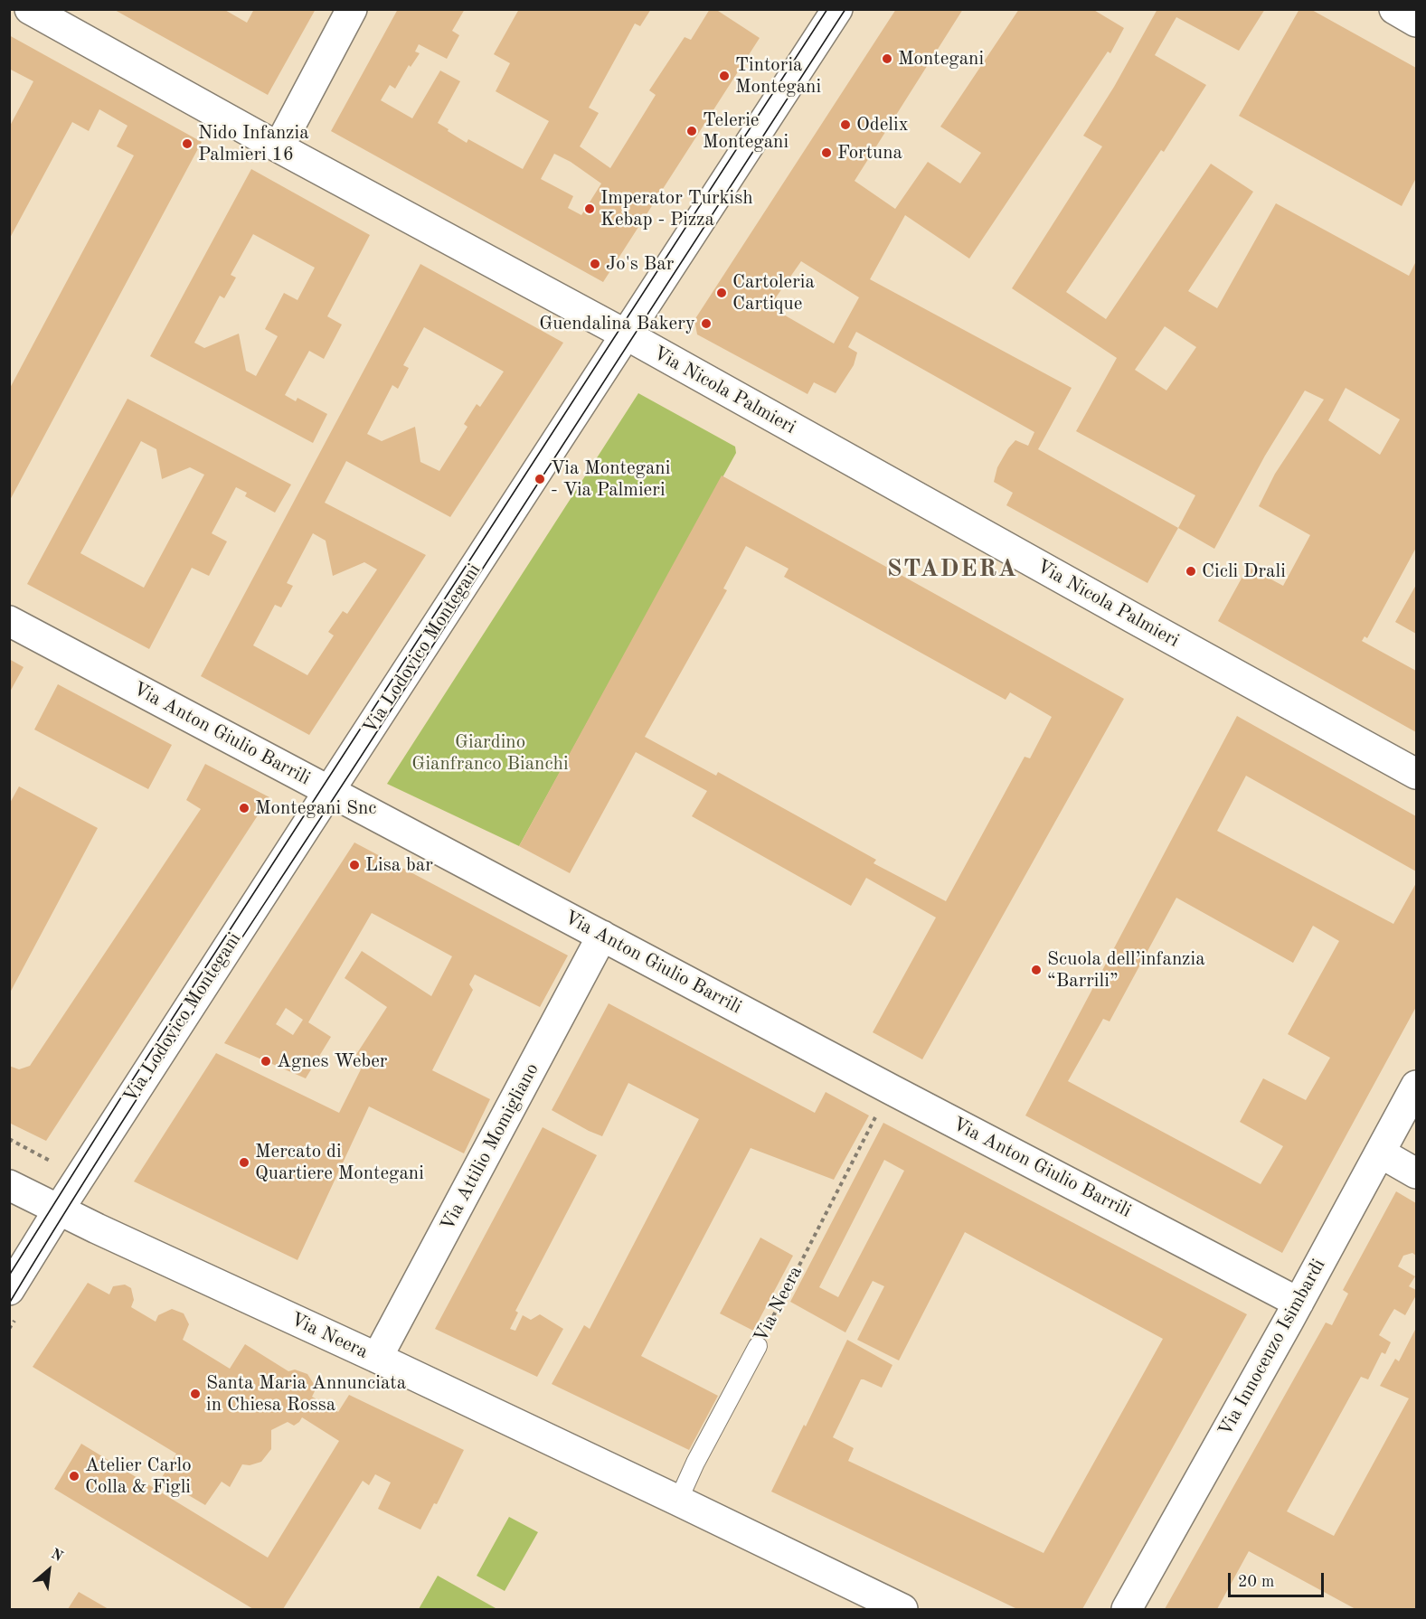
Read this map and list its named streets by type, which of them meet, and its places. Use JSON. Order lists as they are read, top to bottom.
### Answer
{
  "streets": {
    "street": [
      "Via Nicola Palmieri",
      "Via Lodovico Montegani",
      "Via Anton Giulio Barrili",
      "Via Attilio Momigliano",
      "Via Neera",
      "Via Innocenzo Isimbardi"
    ]
  },
  "crossings": [
    ["Via Nicola Palmieri", "Via Lodovico Montegani"],
    ["Via Lodovico Montegani", "Via Anton Giulio Barrili"],
    ["Via Lodovico Montegani", "Via Neera"],
    ["Via Anton Giulio Barrili", "Via Attilio Momigliano"],
    ["Via Anton Giulio Barrili", "Via Innocenzo Isimbardi"],
    ["Via Attilio Momigliano", "Via Neera"]
  ],
  "districts": ["STADERA"],
  "parks": ["Giardino Gianfranco Bianchi"],
  "places": [
    "Montegani",
    "Tintoria Montegani",
    "Odelix",
    "Telerie Montegani",
    "Nido Infanzia Palmieri 16",
    "Fortuna",
    "Imperator Turkish Kebap - Pizza",
    "Jo's Bar",
    "Cartoleria Cartique",
    "Guendalina Bakery",
    "Via Montegani - Via Palmieri",
    "Cicli Drali",
    "Montegani Snc",
    "Lisa bar",
    "Scuola dell’infanzia “Barrili”",
    "Agnes Weber",
    "Mercato di Quartiere Montegani",
    "Santa Maria Annunciata in Chiesa Rossa",
    "Atelier Carlo Colla & Figli"
  ],
  "scale_bar": "20 m",
  "north": "top right"
}
